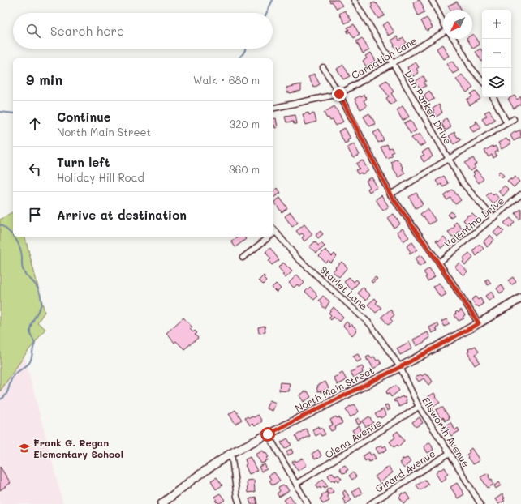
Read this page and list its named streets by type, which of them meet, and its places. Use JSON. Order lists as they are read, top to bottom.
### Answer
{
  "streets": {
    "main road": ["North Main Street"],
    "street": [
      "Carnation Lane",
      "Dan Parker Drive",
      "Valentino Drive",
      "Starlet Lane",
      "Ellsworth Avenue",
      "Olena Avenue",
      "Girard Avenue"
    ]
  },
  "crossings": [
    ["Carnation Lane", "Dan Parker Drive"],
    ["Dan Parker Drive", "Valentino Drive"],
    ["Starlet Lane", "North Main Street"],
    ["Starlet Lane", "Ellsworth Avenue"],
    ["North Main Street", "Ellsworth Avenue"],
    ["Ellsworth Avenue", "Olena Avenue"],
    ["Ellsworth Avenue", "Girard Avenue"]
  ],
  "places": {
    "school or university": ["Frank G. Regan Elementary School"]
  },
  "north": "bottom left",
  "page": {
    "map_buttons": ["+", "−"],
    "search": "Search here",
    "heading": ["9 min", "Walk · 680 m"],
    "list": [
      ["Continue", "North Main Street", "320 m"],
      ["Turn left", "Holiday Hill Road", "360 m"],
      "Arrive at destination"
    ]
  }
}
